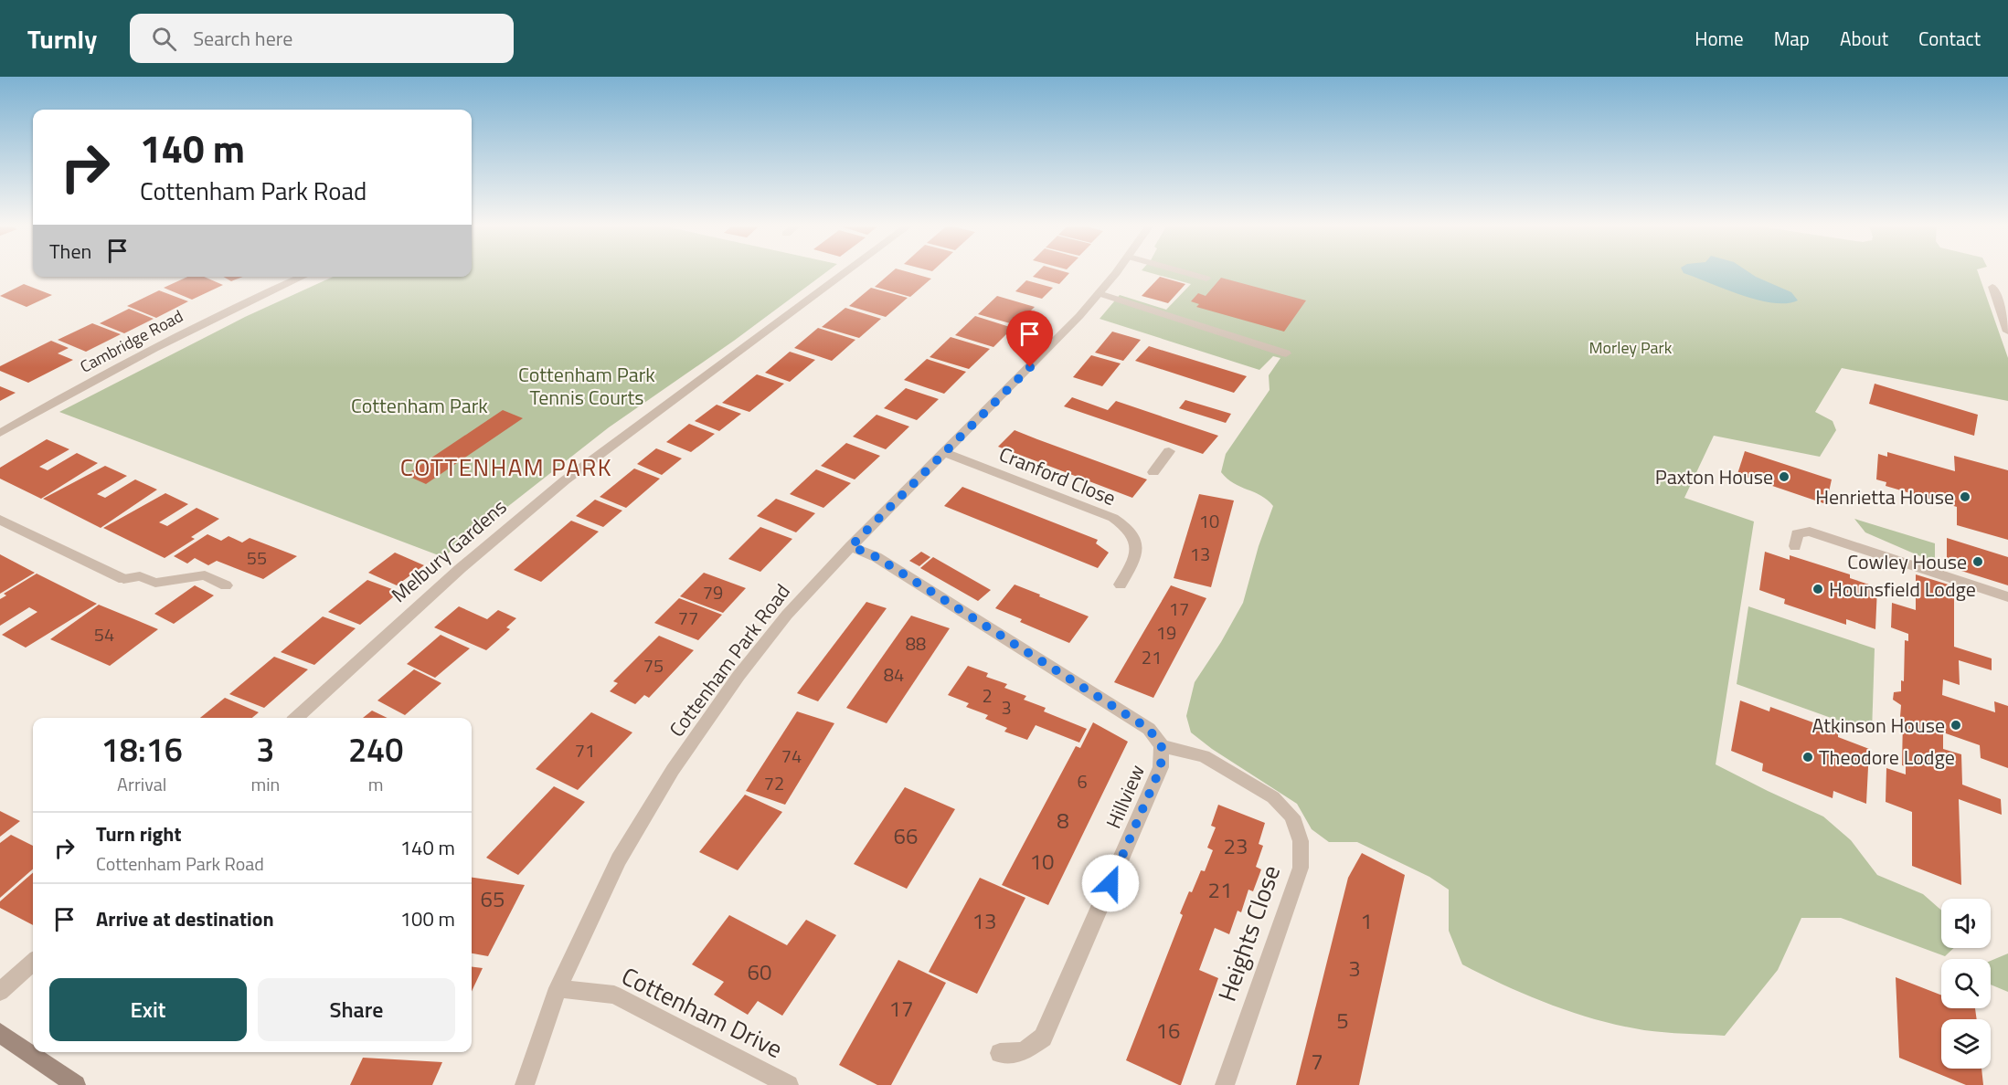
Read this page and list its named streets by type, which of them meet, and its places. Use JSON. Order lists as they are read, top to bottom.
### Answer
{
  "streets": {
    "street": [
      "Cambridge Road",
      "Cranford Close",
      "Melbury Gardens",
      "Cottenham Park Road",
      "Hillview",
      "Heights Close",
      "Cottenham Drive"
    ]
  },
  "crossings": [
    ["Cranford Close", "Cottenham Park Road"],
    ["Cottenham Park Road", "Hillview"],
    ["Cottenham Park Road", "Cottenham Drive"],
    ["Hillview", "Heights Close"]
  ],
  "districts": ["COTTENHAM PARK"],
  "parks": ["Morley Park", "Cottenham Park Tennis Courts", "Cottenham Park"],
  "places": [
    "Paxton House",
    "Henrietta House",
    "Cowley House",
    "Hounsfield Lodge",
    "Atkinson House",
    "Theodore Lodge"
  ],
  "house_numbers": [
    "10",
    "13",
    "55",
    "79",
    "17",
    "77",
    "19",
    "54",
    "88",
    "21",
    "75",
    "84",
    "2",
    "3",
    "71",
    "74",
    "6",
    "72",
    "8",
    "66",
    "23",
    "10",
    "21",
    "65",
    "13",
    "1",
    "3",
    "60",
    "17",
    "5",
    "16",
    "7"
  ],
  "page": {
    "header": "Turnly",
    "search": "Search here",
    "nav": [
      "Home",
      "Map",
      "About",
      "Contact"
    ],
    "turn": ["140 m", "Cottenham Park Road"],
    "then": "Then",
    "eta": [
      "18:16",
      "Arrival",
      "3",
      "min",
      "240",
      "m"
    ],
    "list": [
      {
        "name": "Turn right",
        "note": "Cottenham Park Road",
        "value": "140 m"
      },
      {
        "name": "Arrive at destination",
        "value": "100 m"
      }
    ],
    "buttons": ["Exit", "Share"]
  }
}
